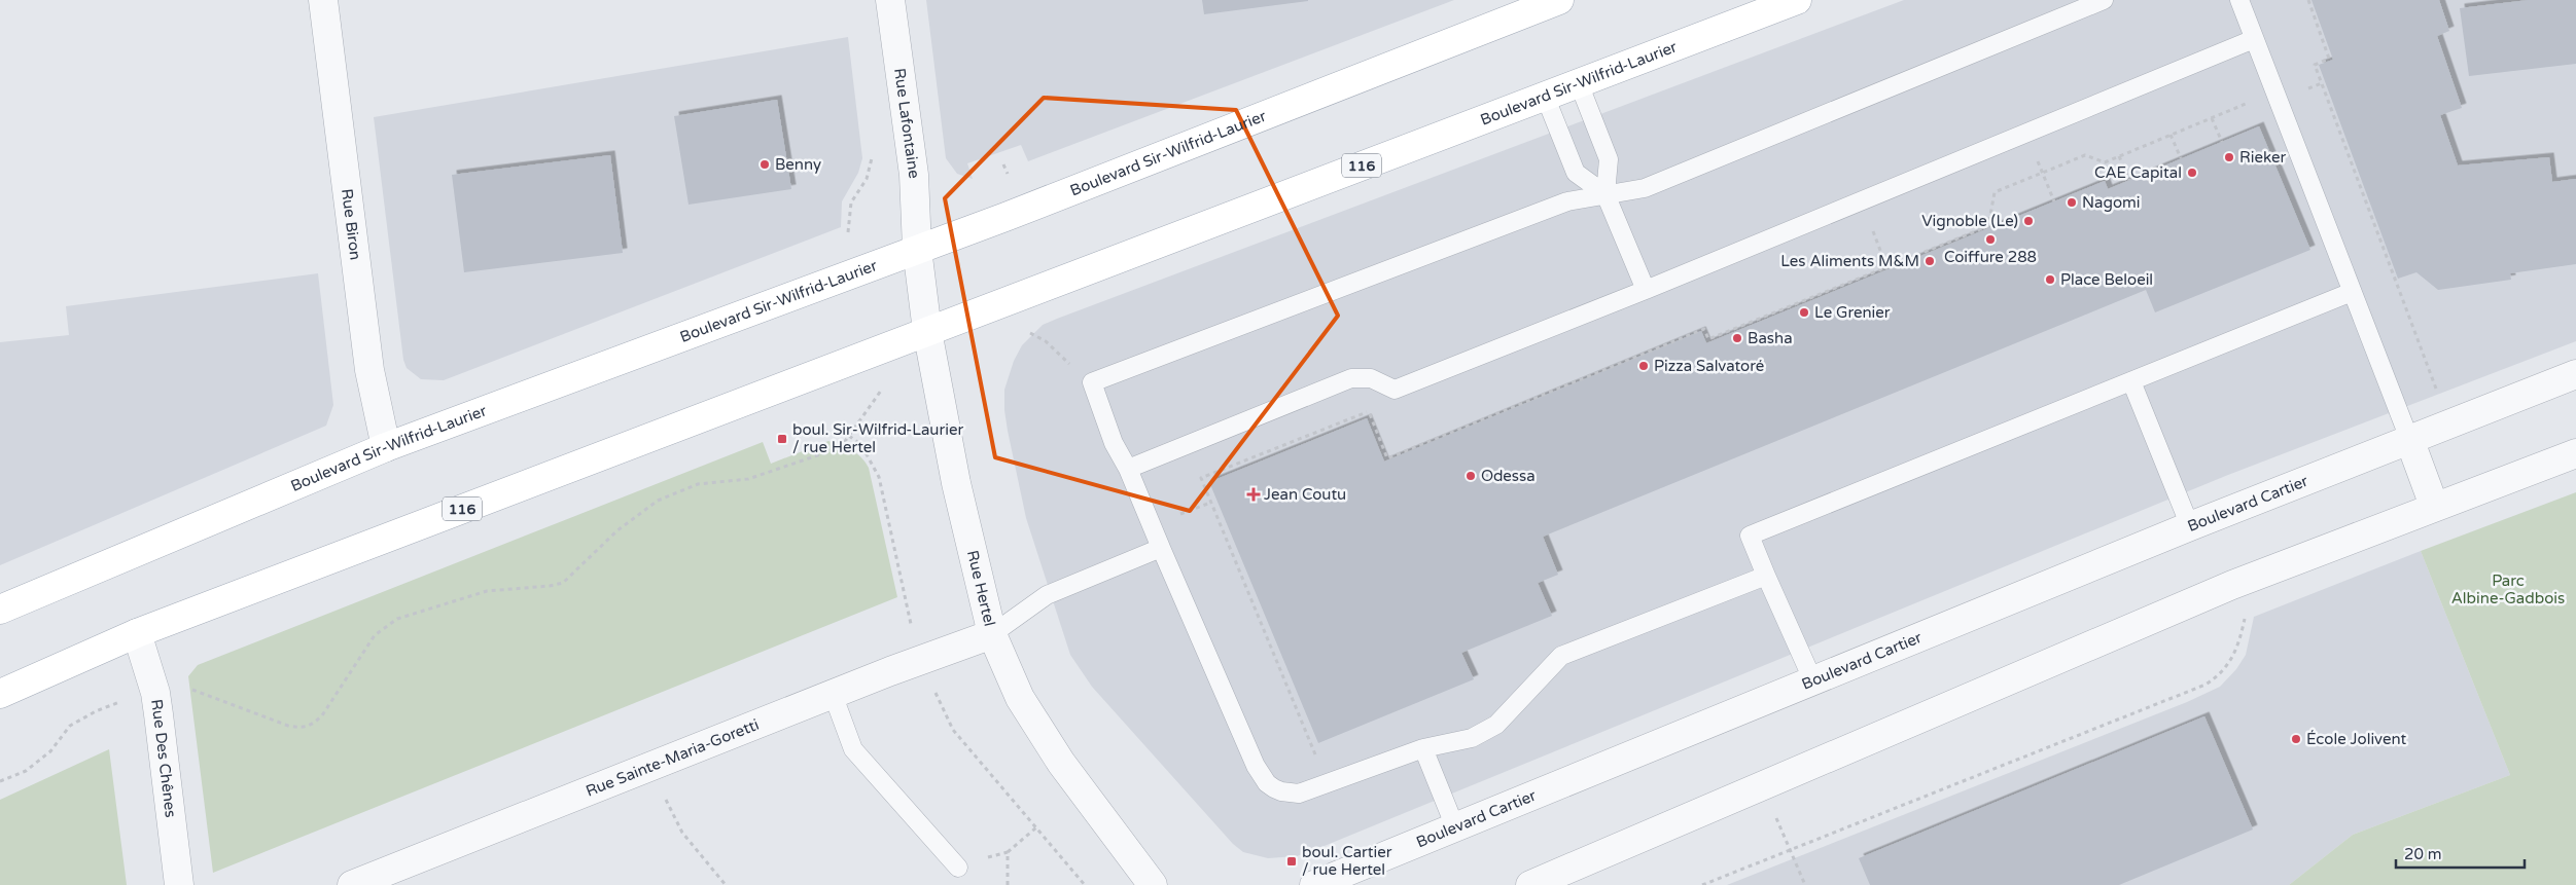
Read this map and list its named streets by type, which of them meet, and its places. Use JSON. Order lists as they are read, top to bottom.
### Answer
{
  "streets": {
    "main road": ["Boulevard Sir-Wilfrid-Laurier", "116"],
    "street": [
      "Rue Lafontaine",
      "Rue Biron",
      "Boulevard Cartier",
      "Rue Hertel",
      "Rue Des Chênes",
      "Rue Sainte-Maria-Goretti"
    ]
  },
  "crossings": [
    ["Boulevard Sir-Wilfrid-Laurier", "Rue Lafontaine"],
    ["Boulevard Sir-Wilfrid-Laurier", "Rue Biron"],
    ["Boulevard Sir-Wilfrid-Laurier", "Rue Hertel"],
    ["Boulevard Sir-Wilfrid-Laurier", "Rue Des Chênes"],
    ["Rue Lafontaine", "Rue Hertel"],
    ["Rue Hertel", "Rue Sainte-Maria-Goretti"]
  ],
  "parks": ["Parc Albine-Gadbois"],
  "places": {
    "other": [
      "Rieker",
      "Benny",
      "CAE Capital",
      "Nagomi",
      "Vignoble (Le)",
      "Coiffure 288",
      "Les Aliments M&M",
      "Place Beloeil",
      "Le Grenier",
      "Basha",
      "Pizza Salvatoré",
      "Odessa",
      "École Jolivent"
    ],
    "transit": ["boul. Sir-Wilfrid-Laurier / rue Hertel", "boul. Cartier / rue Hertel"],
    "health": ["Jean Coutu"]
  },
  "scale_bar": "20 m"
}
